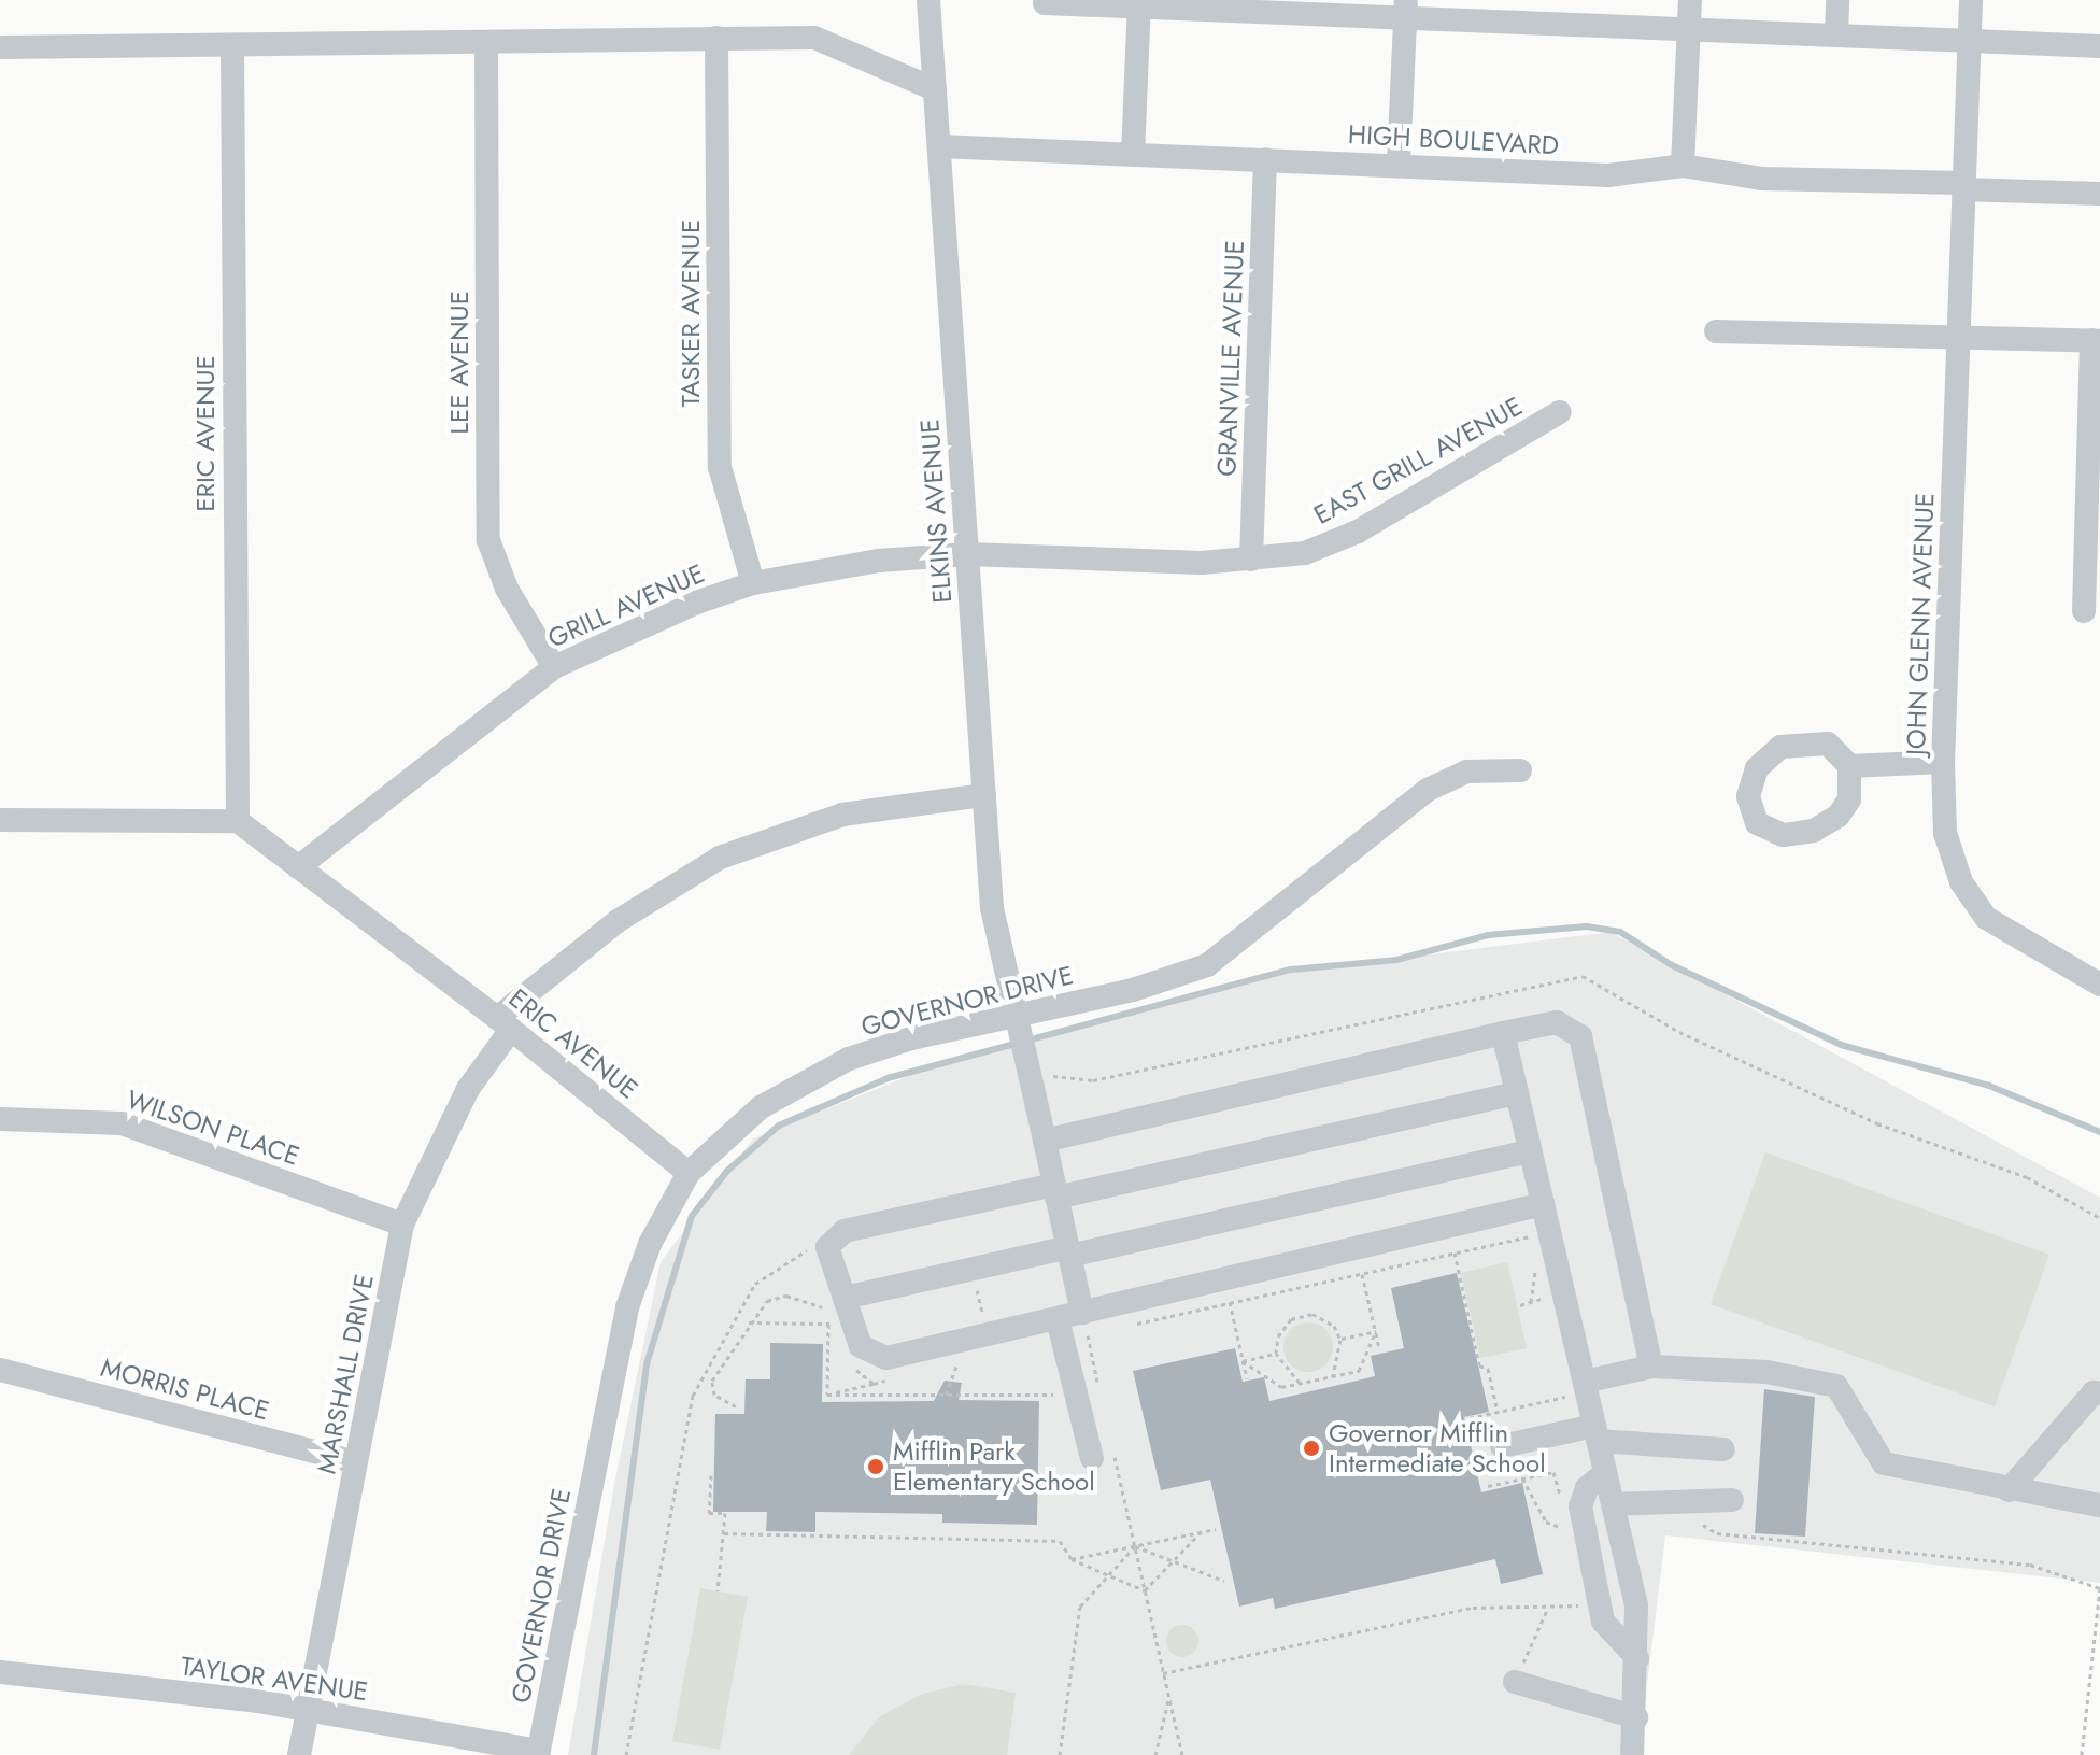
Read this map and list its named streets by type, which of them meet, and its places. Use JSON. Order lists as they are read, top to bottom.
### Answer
{
  "streets": {
    "street": [
      "HIGH BOULEVARD",
      "TASKER AVENUE",
      "GRANVILLE AVENUE",
      "LEE AVENUE",
      "ERIC AVENUE",
      "EAST GRILL AVENUE",
      "ELKINS AVENUE",
      "GRILL AVENUE",
      "JOHN GLENN AVENUE",
      "GOVERNOR DRIVE",
      "WILSON PLACE",
      "MARSHALL DRIVE",
      "MORRIS PLACE",
      "TAYLOR AVENUE"
    ]
  },
  "crossings": [
    ["HIGH BOULEVARD", "GRANVILLE AVENUE"],
    ["HIGH BOULEVARD", "ELKINS AVENUE"],
    ["HIGH BOULEVARD", "JOHN GLENN AVENUE"],
    ["TASKER AVENUE", "GRILL AVENUE"],
    ["GRANVILLE AVENUE", "EAST GRILL AVENUE"],
    ["GRANVILLE AVENUE", "GRILL AVENUE"],
    ["LEE AVENUE", "GRILL AVENUE"],
    ["ERIC AVENUE", "GRILL AVENUE"],
    ["ERIC AVENUE", "GOVERNOR DRIVE"],
    ["ERIC AVENUE", "MARSHALL DRIVE"],
    ["EAST GRILL AVENUE", "GRILL AVENUE"],
    ["ELKINS AVENUE", "GRILL AVENUE"],
    ["ELKINS AVENUE", "GOVERNOR DRIVE"],
    ["ELKINS AVENUE", "MARSHALL DRIVE"],
    ["GOVERNOR DRIVE", "TAYLOR AVENUE"],
    ["WILSON PLACE", "MARSHALL DRIVE"],
    ["MARSHALL DRIVE", "MORRIS PLACE"],
    ["MARSHALL DRIVE", "TAYLOR AVENUE"]
  ],
  "places": ["Governor Mifflin Intermediate School", "Mifflin Park Elementary School"]
}
